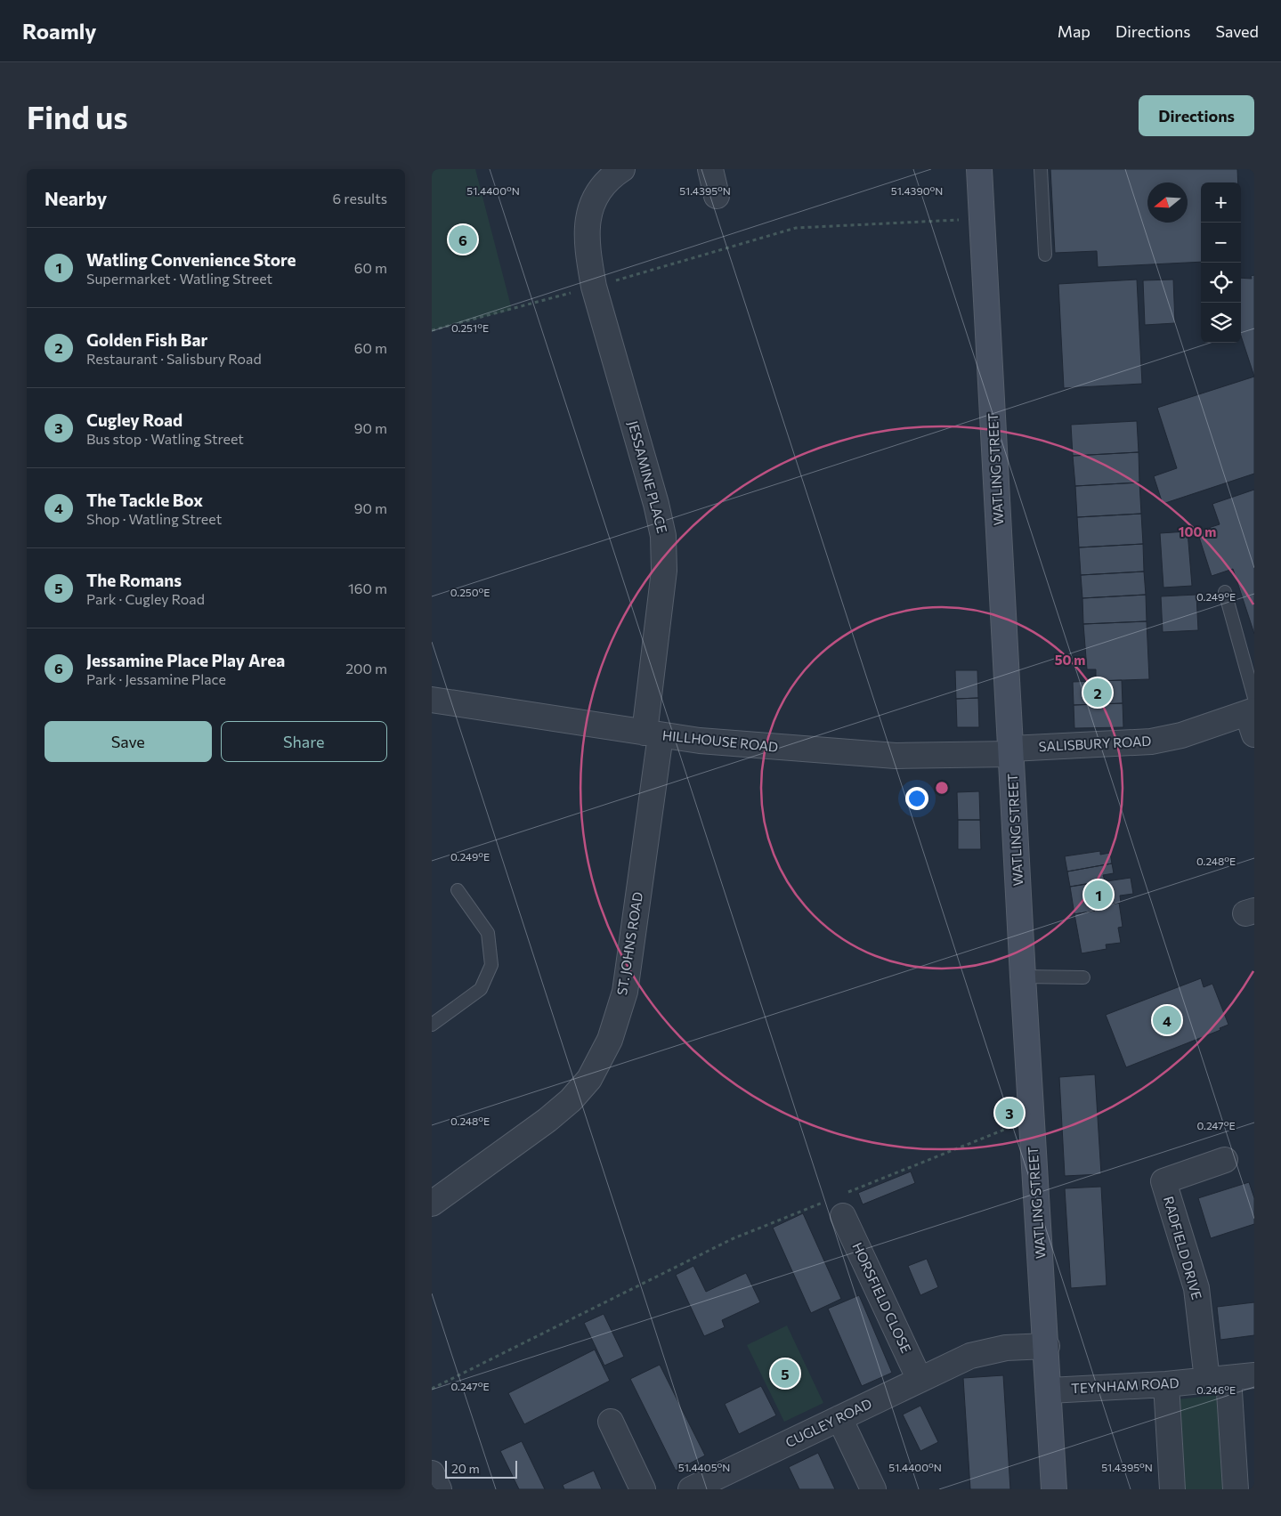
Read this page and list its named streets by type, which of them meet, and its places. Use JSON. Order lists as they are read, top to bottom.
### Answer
{
  "streets": {
    "main road": ["WATLING STREET"],
    "street": [
      "JESSAMINE PLACE",
      "HILLHOUSE ROAD",
      "SALISBURY ROAD",
      "ST. JOHNS ROAD",
      "RADFIELD DRIVE",
      "HORSFIELD CLOSE",
      "TEYNHAM ROAD",
      "CUGLEY ROAD"
    ]
  },
  "crossings": [
    ["WATLING STREET", "HILLHOUSE ROAD"],
    ["WATLING STREET", "SALISBURY ROAD"],
    ["WATLING STREET", "TEYNHAM ROAD"],
    ["WATLING STREET", "CUGLEY ROAD"],
    ["JESSAMINE PLACE", "HILLHOUSE ROAD"],
    ["JESSAMINE PLACE", "ST. JOHNS ROAD"],
    ["HILLHOUSE ROAD", "SALISBURY ROAD"],
    ["HILLHOUSE ROAD", "ST. JOHNS ROAD"],
    ["RADFIELD DRIVE", "TEYNHAM ROAD"],
    ["HORSFIELD CLOSE", "CUGLEY ROAD"]
  ],
  "scale_bar": "20 m",
  "north": "left",
  "page": {
    "header": "Roamly",
    "nav": ["Map", "Directions", "Saved"],
    "buttons": [
      "Directions",
      ["Save", "Share"]
    ],
    "title": "Find us",
    "heading": ["Nearby", "6 results"],
    "map_buttons": ["+", "−"],
    "pins": [
      "6",
      "2",
      "1",
      "4",
      "3",
      "5"
    ],
    "list": [
      {
        "mark": "1",
        "name": "Watling Convenience Store",
        "note": "Supermarket · Watling Street",
        "value": "60 m"
      },
      {
        "mark": "2",
        "name": "Golden Fish Bar",
        "note": "Restaurant · Salisbury Road",
        "value": "60 m"
      },
      {
        "mark": "3",
        "name": "Cugley Road",
        "note": "Bus stop · Watling Street",
        "value": "90 m"
      },
      {
        "mark": "4",
        "name": "The Tackle Box",
        "note": "Shop · Watling Street",
        "value": "90 m"
      },
      {
        "mark": "5",
        "name": "The Romans",
        "note": "Park · Cugley Road",
        "value": "160 m"
      },
      {
        "mark": "6",
        "name": "Jessamine Place Play Area",
        "note": "Park · Jessamine Place",
        "value": "200 m"
      }
    ],
    "scale": "20 m"
  },
  "coordinates": [
    "51.4400°N",
    "51.4395°N",
    "51.4390°N",
    "0.251°E",
    "0.250°E",
    "0.249°E",
    "0.248°E",
    "0.247°E",
    "0.246°E",
    "51.4405°N"
  ],
  "rings": ["100 m", "50 m"]
}
